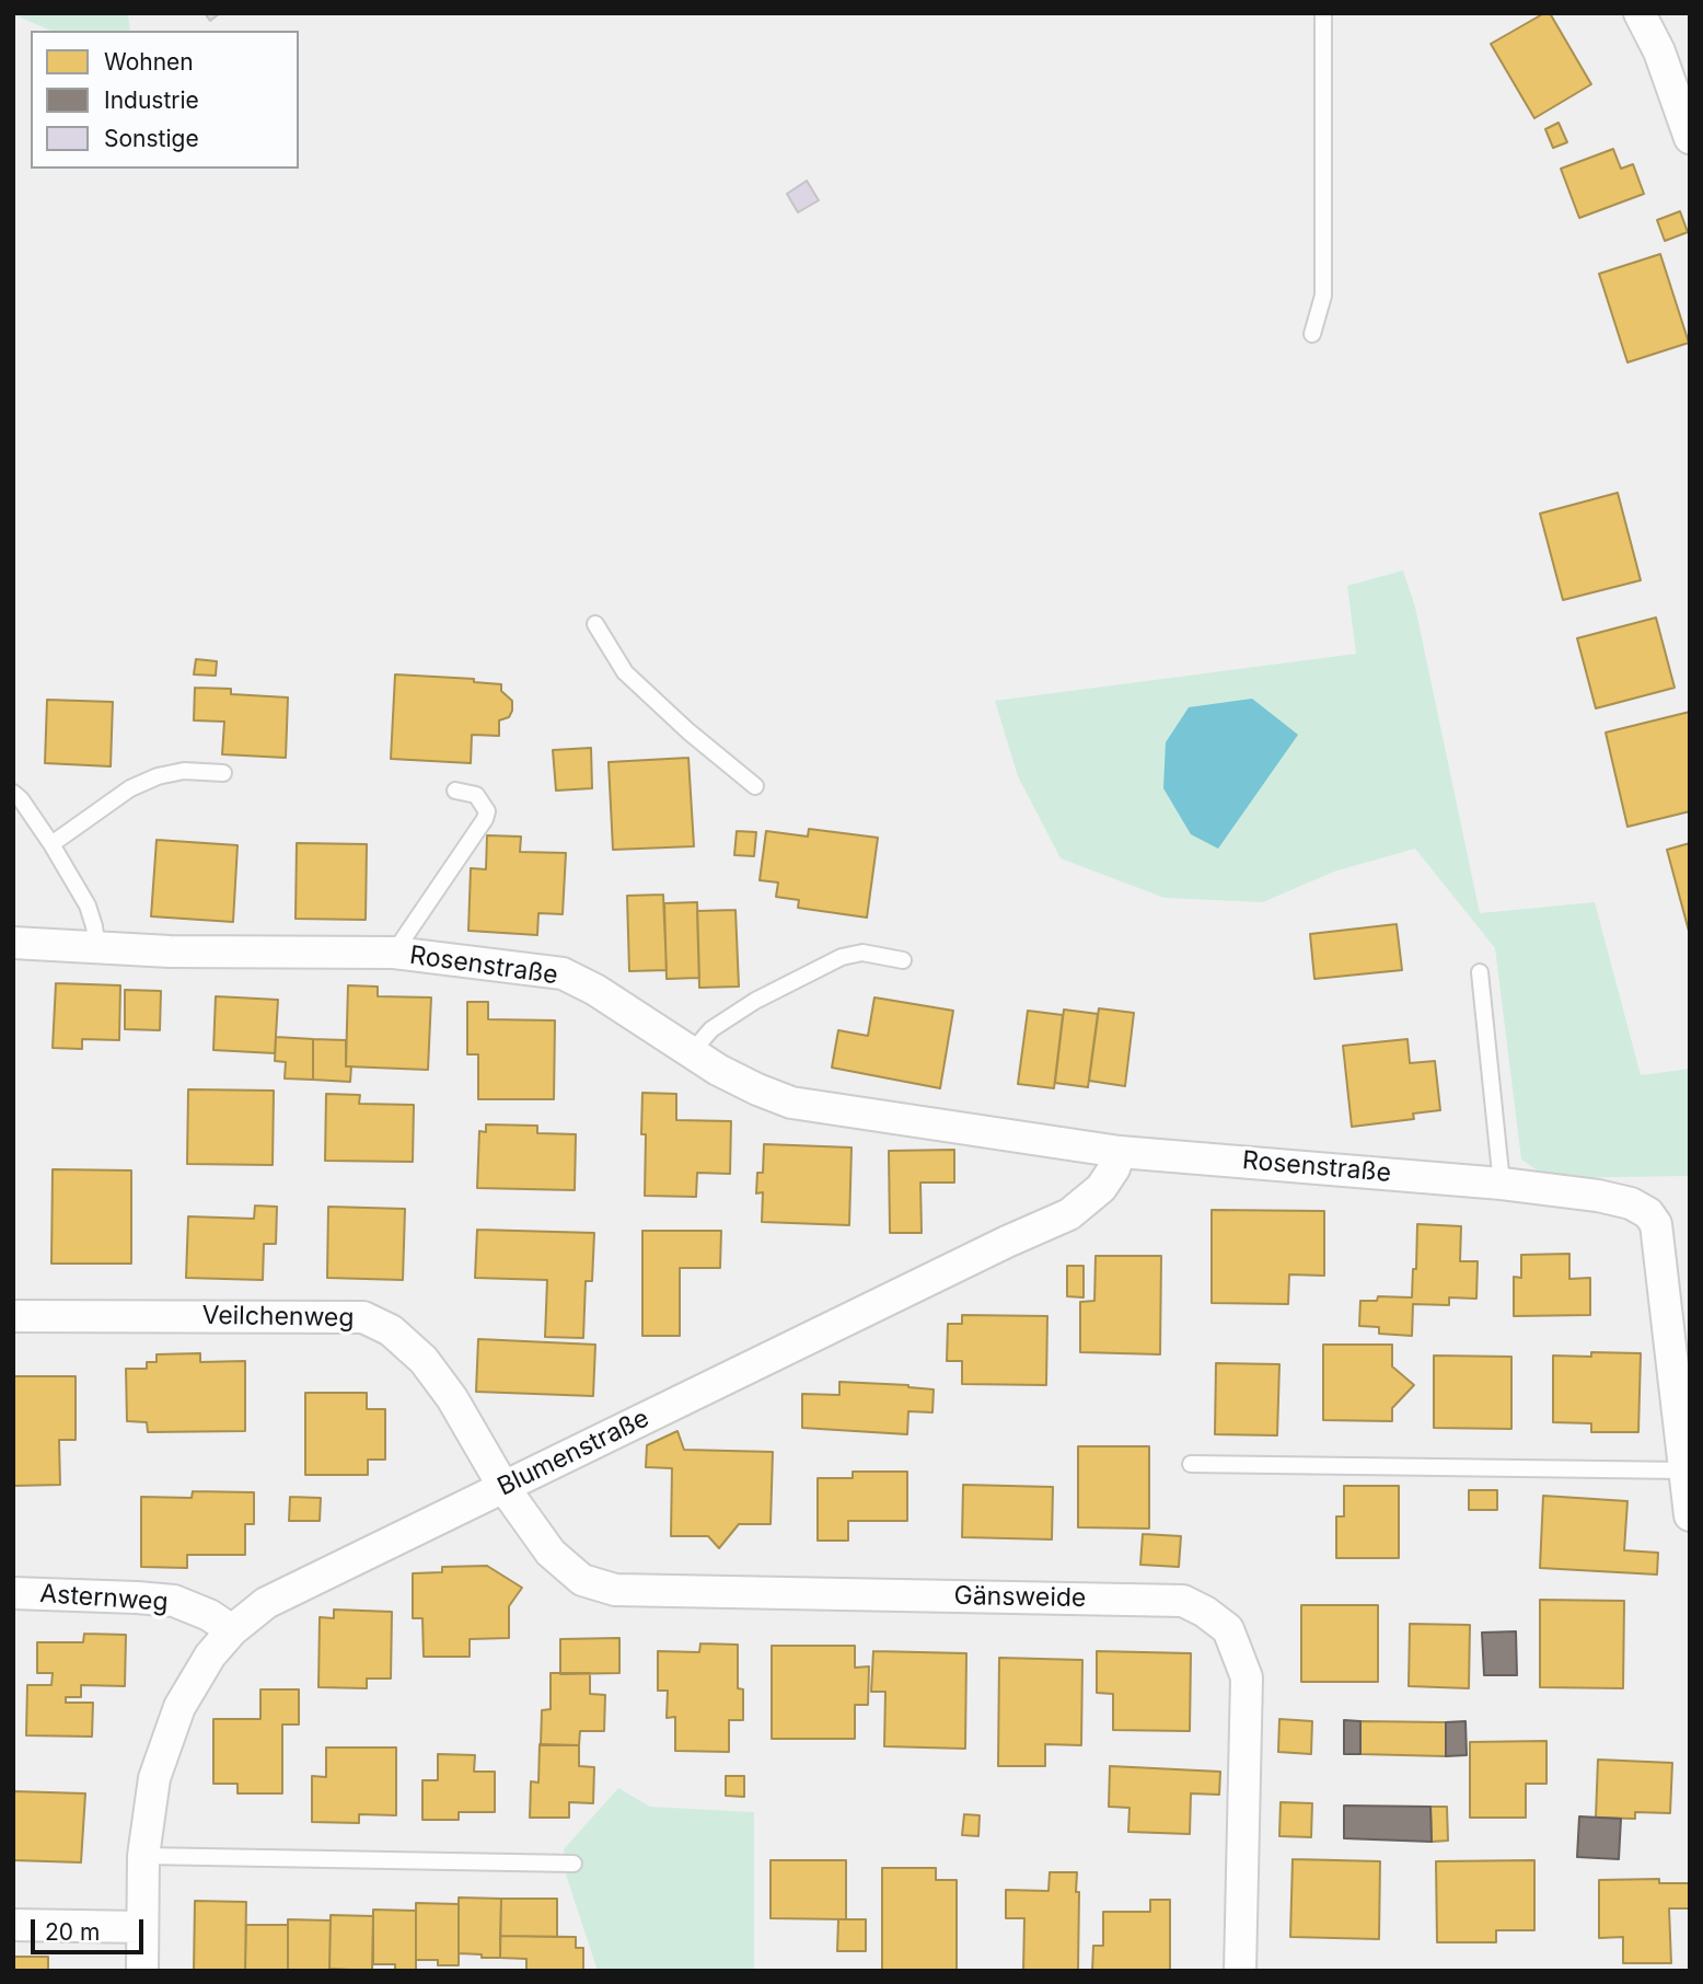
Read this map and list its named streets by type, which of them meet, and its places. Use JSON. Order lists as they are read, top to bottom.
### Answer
{
  "streets": {
    "street": [
      "Rosenstraße",
      "Veilchenweg",
      "Blumenstraße",
      "Gänsweide",
      "Asternweg"
    ]
  },
  "crossings": [
    ["Rosenstraße", "Blumenstraße"],
    ["Veilchenweg", "Blumenstraße"],
    ["Veilchenweg", "Gänsweide"],
    ["Blumenstraße", "Gänsweide"],
    ["Blumenstraße", "Asternweg"]
  ],
  "legend": ["Wohnen", "Industrie", "Sonstige"],
  "scale_bar": "20 m"
}
